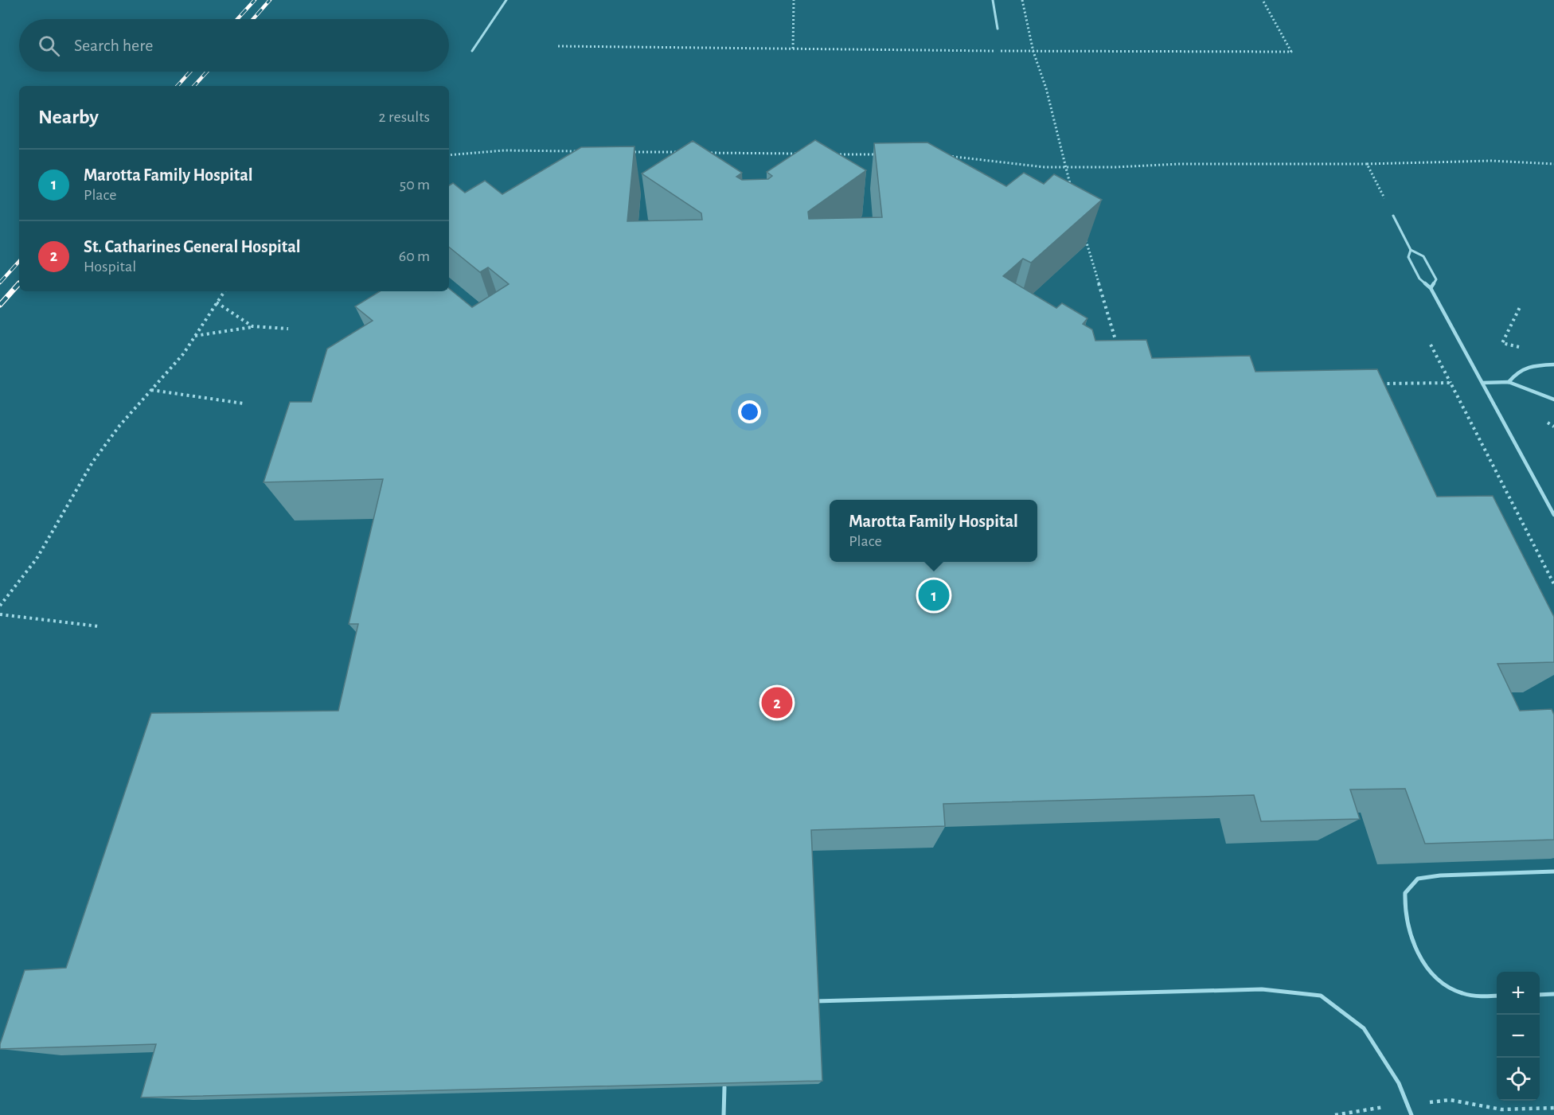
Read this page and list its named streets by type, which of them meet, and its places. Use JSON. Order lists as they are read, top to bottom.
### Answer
{
  "page": {
    "search": "Search here",
    "heading": ["Nearby", "2 results"],
    "list": [
      {
        "mark": "1",
        "name": "Marotta Family Hospital",
        "note": "Place",
        "value": "50 m"
      },
      {
        "mark": "2",
        "name": "St. Catharines General Hospital",
        "note": "Hospital",
        "value": "60 m"
      }
    ],
    "popup": ["Marotta Family Hospital", "Place"],
    "pins": ["1", "2"],
    "map_buttons": ["+", "−"]
  }
}
